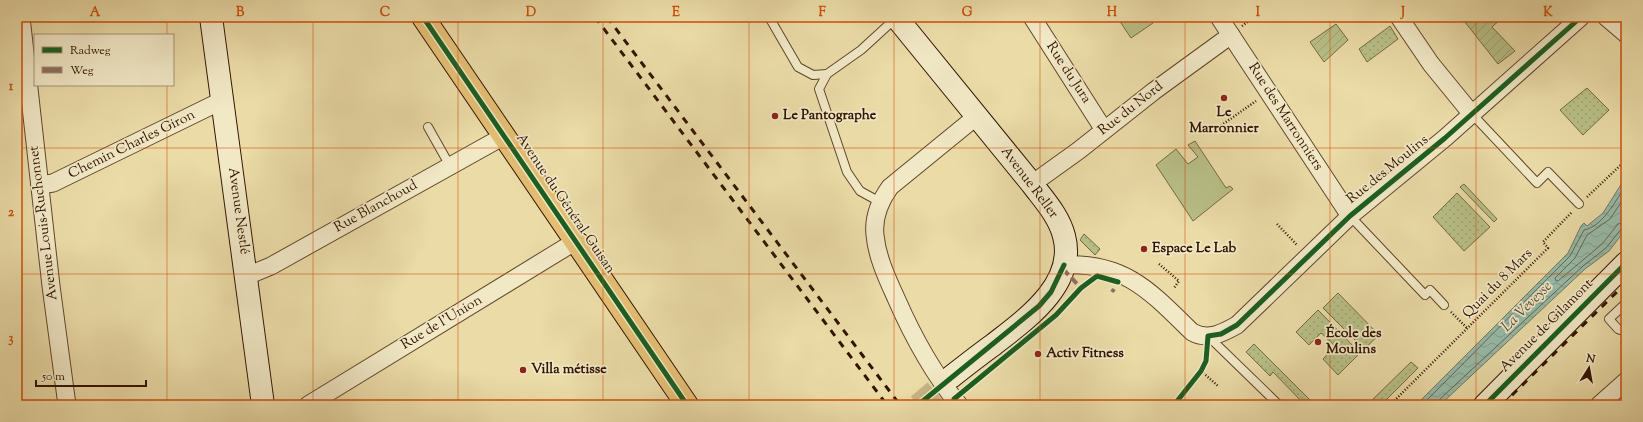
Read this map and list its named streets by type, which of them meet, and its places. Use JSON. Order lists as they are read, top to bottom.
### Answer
{
  "streets": {
    "main road": ["Avenue du Général-Guisan"],
    "street": [
      "Rue du Jura",
      "Rue du Nord",
      "Rue des Marronniers",
      "Chemin Charles Giron",
      "Rue des Moulins",
      "Avenue Reller",
      "Rue Blanchoud",
      "Avenue Nestlé",
      "Avenue Louis-Ruchonnet",
      "Rue de l'Union",
      "Avenue de Gilamont"
    ],
    "path": ["Quai du 8 Mars"]
  },
  "crossings": [
    ["Rue du Jura", "Rue du Nord"],
    ["Rue du Nord", "Rue des Marronniers"],
    ["Rue du Nord", "Avenue Reller"],
    ["Rue des Marronniers", "Rue des Moulins"],
    ["Chemin Charles Giron", "Avenue Nestlé"],
    ["Chemin Charles Giron", "Avenue Louis-Ruchonnet"],
    ["Avenue du Général-Guisan", "Rue Blanchoud"],
    ["Avenue du Général-Guisan", "Rue de l'Union"],
    ["Rue Blanchoud", "Avenue Nestlé"]
  ],
  "water": ["La Veveyse"],
  "places": [
    "Le Marronnier",
    "Le Pantographe",
    "Espace Le Lab",
    "École des Moulins",
    "Activ Fitness",
    "Villa métisse"
  ],
  "legend": ["Radweg", "Weg"],
  "scale_bar": "50 m",
  "north": "top",
  "grid": {
    "columns": [
      "A",
      "B",
      "C",
      "D",
      "E",
      "F",
      "G",
      "H",
      "I",
      "J",
      "K"
    ],
    "rows": ["1", "2", "3"]
  }
}
